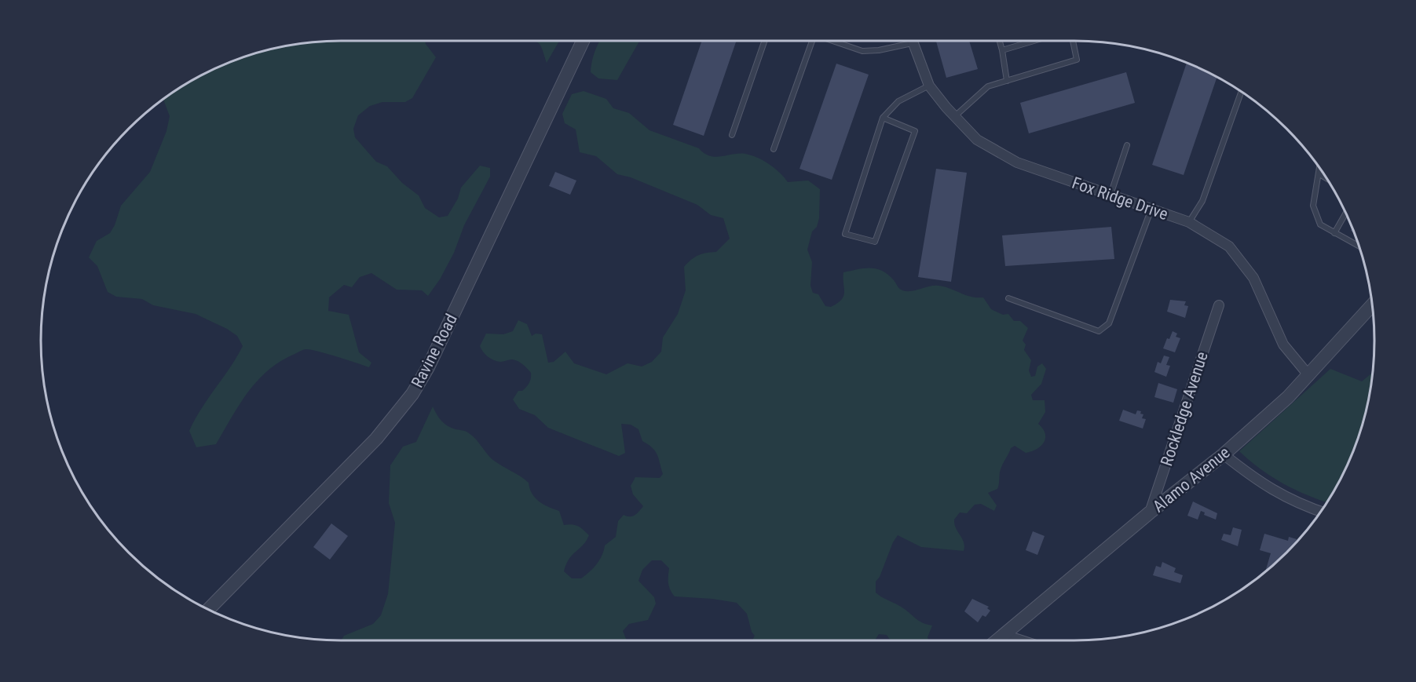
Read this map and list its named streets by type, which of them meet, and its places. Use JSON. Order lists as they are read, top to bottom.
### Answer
{
  "streets": {
    "street": [
      "Fox Ridge Drive",
      "Ravine Road",
      "Rockledge Avenue",
      "Alamo Avenue"
    ]
  },
  "crossings": [
    ["Fox Ridge Drive", "Alamo Avenue"],
    ["Rockledge Avenue", "Alamo Avenue"]
  ]
}
